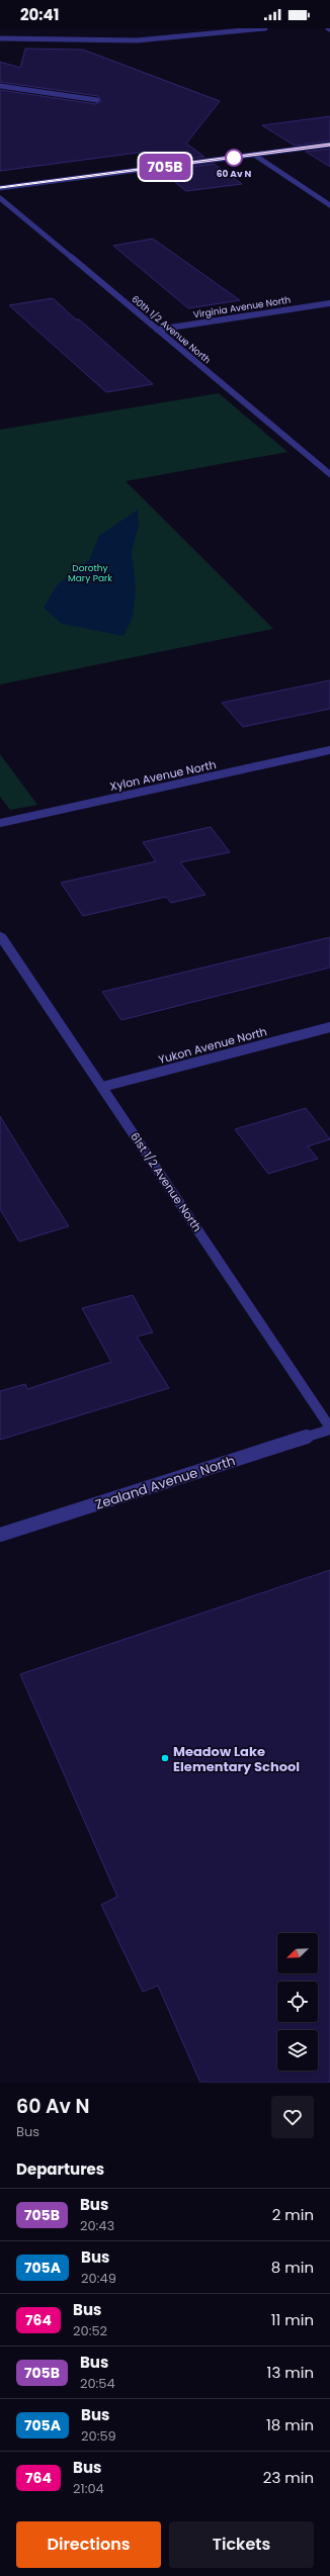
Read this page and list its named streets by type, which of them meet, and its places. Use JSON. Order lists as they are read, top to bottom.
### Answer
{
  "streets": {
    "street": [
      "Virginia Avenue North",
      "60th 1/2 Avenue North",
      "Xylon Avenue North",
      "Yukon Avenue North",
      "61st 1/2 Avenue North",
      "Zealand Avenue North"
    ]
  },
  "crossings": [
    ["Virginia Avenue North", "60th 1/2 Avenue North"],
    ["Yukon Avenue North", "61st 1/2 Avenue North"],
    ["61st 1/2 Avenue North", "Zealand Avenue North"]
  ],
  "parks": ["Dorothy Mary Park"],
  "places": ["60 Av N", "Meadow Lake Elementary School"],
  "lines": ["bus line 705B"],
  "north": "bottom left",
  "page": {
    "status": "20:41",
    "on_map": "705B",
    "heading": [
      ["60 Av N", "Bus"],
      "Departures"
    ],
    "list": [
      {
        "mark": "705B",
        "name": "Bus",
        "note": "20:43",
        "value": "2 min"
      },
      {
        "mark": "705A",
        "name": "Bus",
        "note": "20:49",
        "value": "8 min"
      },
      {
        "mark": "764",
        "name": "Bus",
        "note": "20:52",
        "value": "11 min"
      },
      {
        "mark": "705B",
        "name": "Bus",
        "note": "20:54",
        "value": "13 min"
      },
      {
        "mark": "705A",
        "name": "Bus",
        "note": "20:59",
        "value": "18 min"
      },
      {
        "mark": "764",
        "name": "Bus",
        "note": "21:04",
        "value": "23 min"
      }
    ],
    "buttons": ["Directions", "Tickets"]
  }
}
